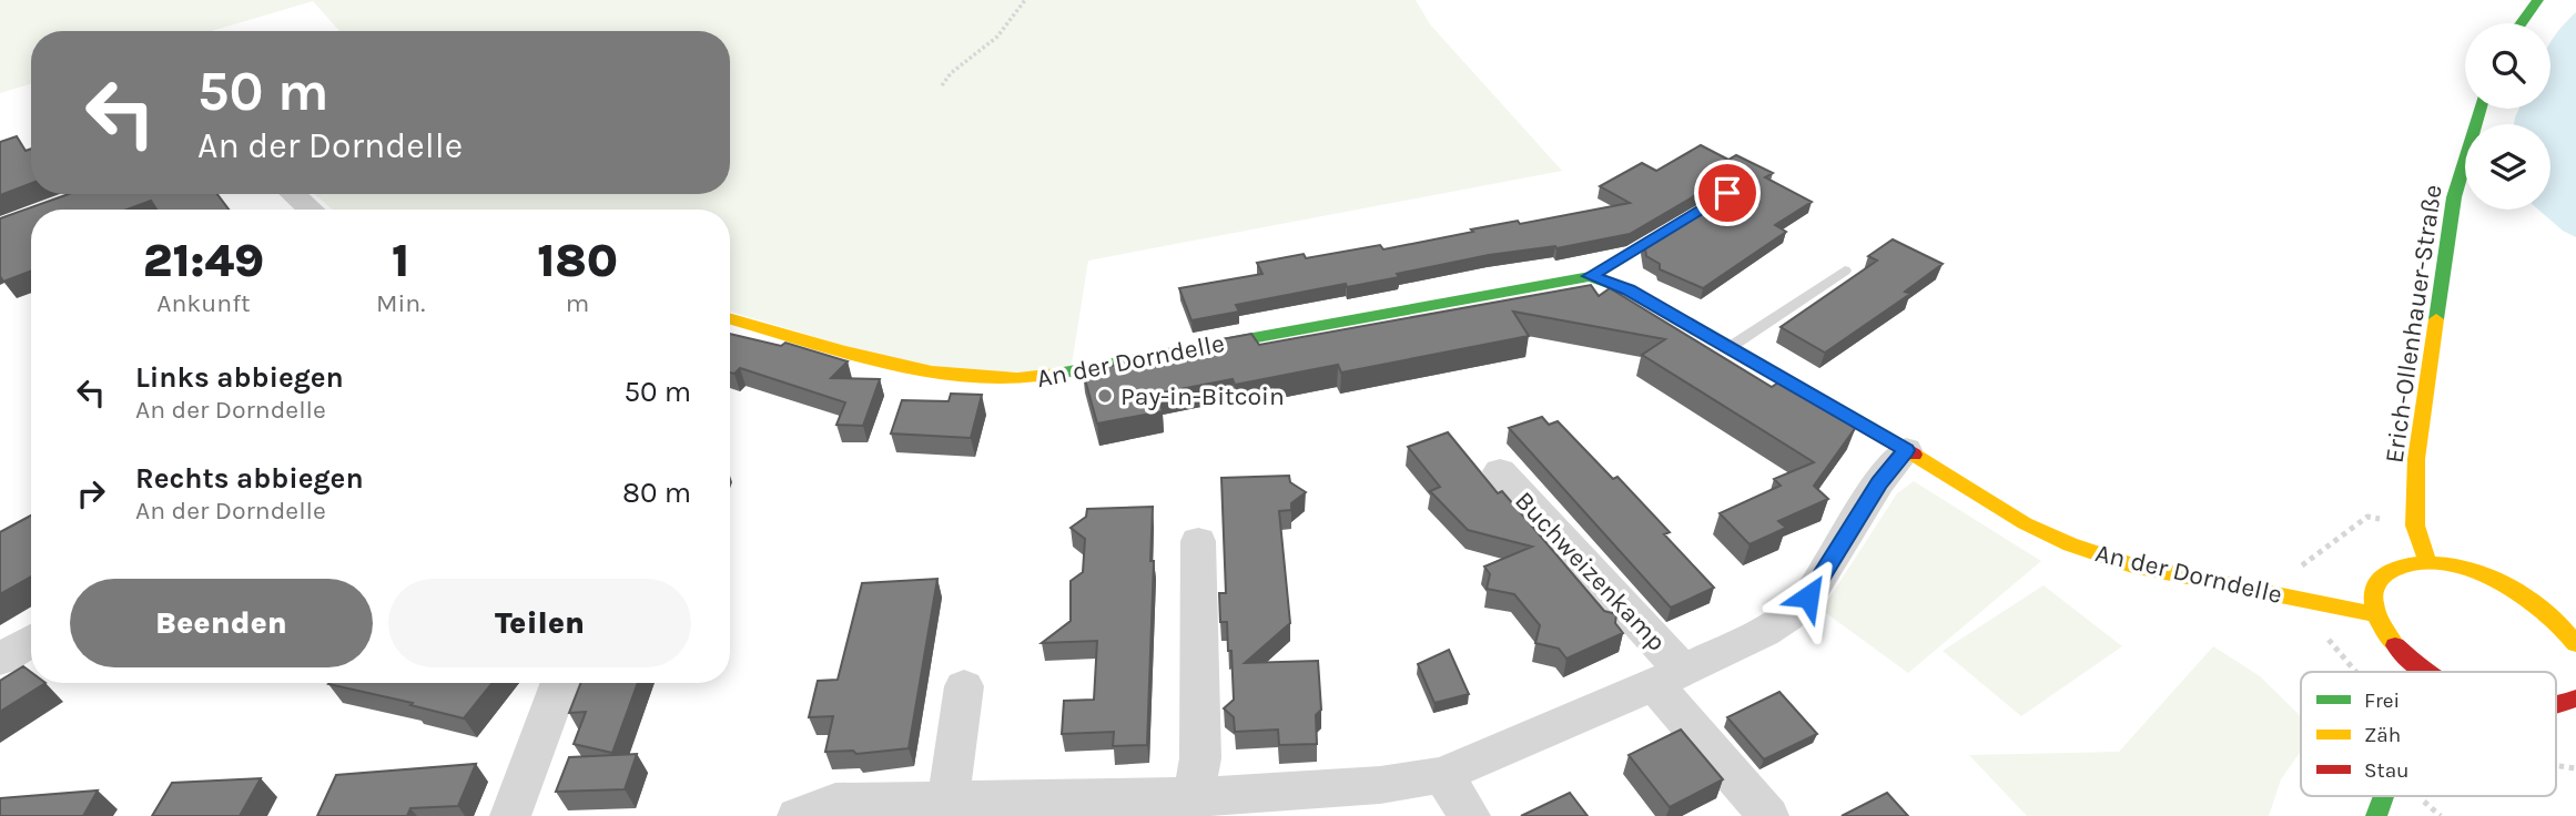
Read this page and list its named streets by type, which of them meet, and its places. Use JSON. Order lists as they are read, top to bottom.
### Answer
{
  "streets": {
    "street": ["Erich-Ollenhauer-Straße", "An der Dorndelle", "Buchweizenkamp"]
  },
  "crossings": [
    ["An der Dorndelle", "Buchweizenkamp"]
  ],
  "places": ["Pay-in-Bitcoin"],
  "legend": ["Frei", "Zäh", "Stau"],
  "page": {
    "turn": ["50 m", "An der Dorndelle"],
    "eta": [
      "21:49",
      "Ankunft",
      "1",
      "Min.",
      "180",
      "m"
    ],
    "list": [
      {
        "name": "Links abbiegen",
        "note": "An der Dorndelle",
        "value": "50 m"
      },
      {
        "name": "Rechts abbiegen",
        "note": "An der Dorndelle",
        "value": "80 m"
      }
    ],
    "buttons": ["Beenden", "Teilen"]
  }
}
